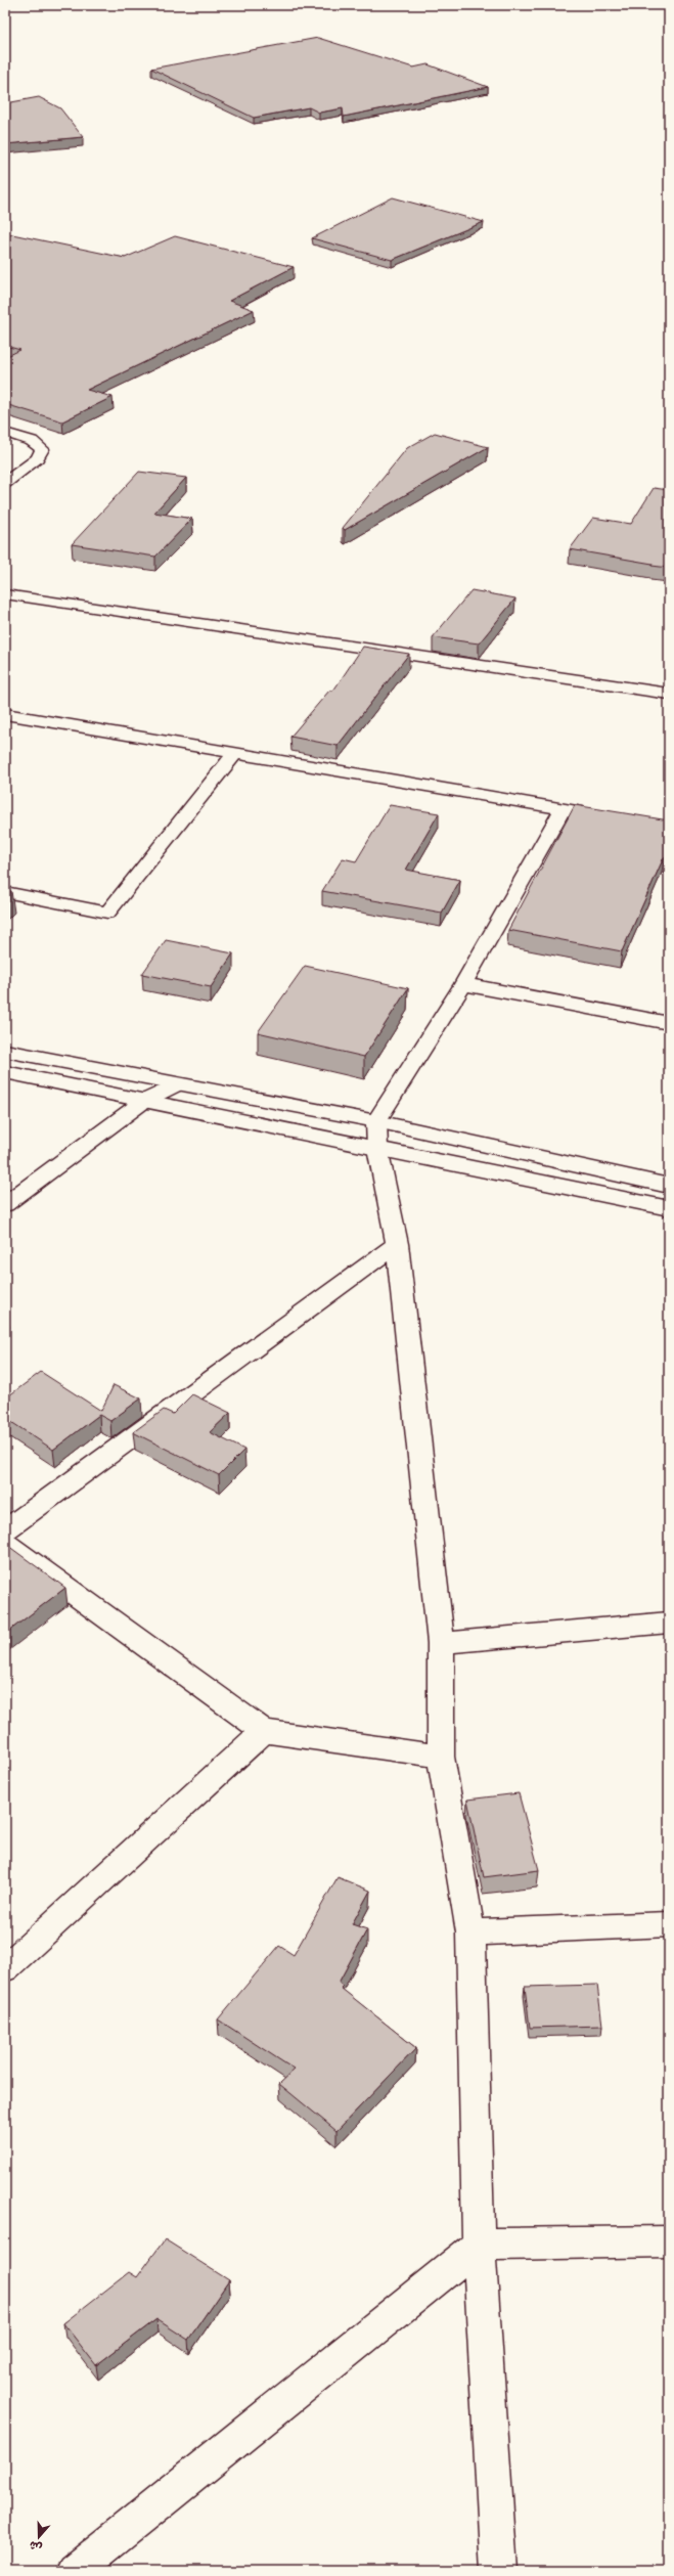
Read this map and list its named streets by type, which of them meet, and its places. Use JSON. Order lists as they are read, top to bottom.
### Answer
{
  "north": "bottom"
}
